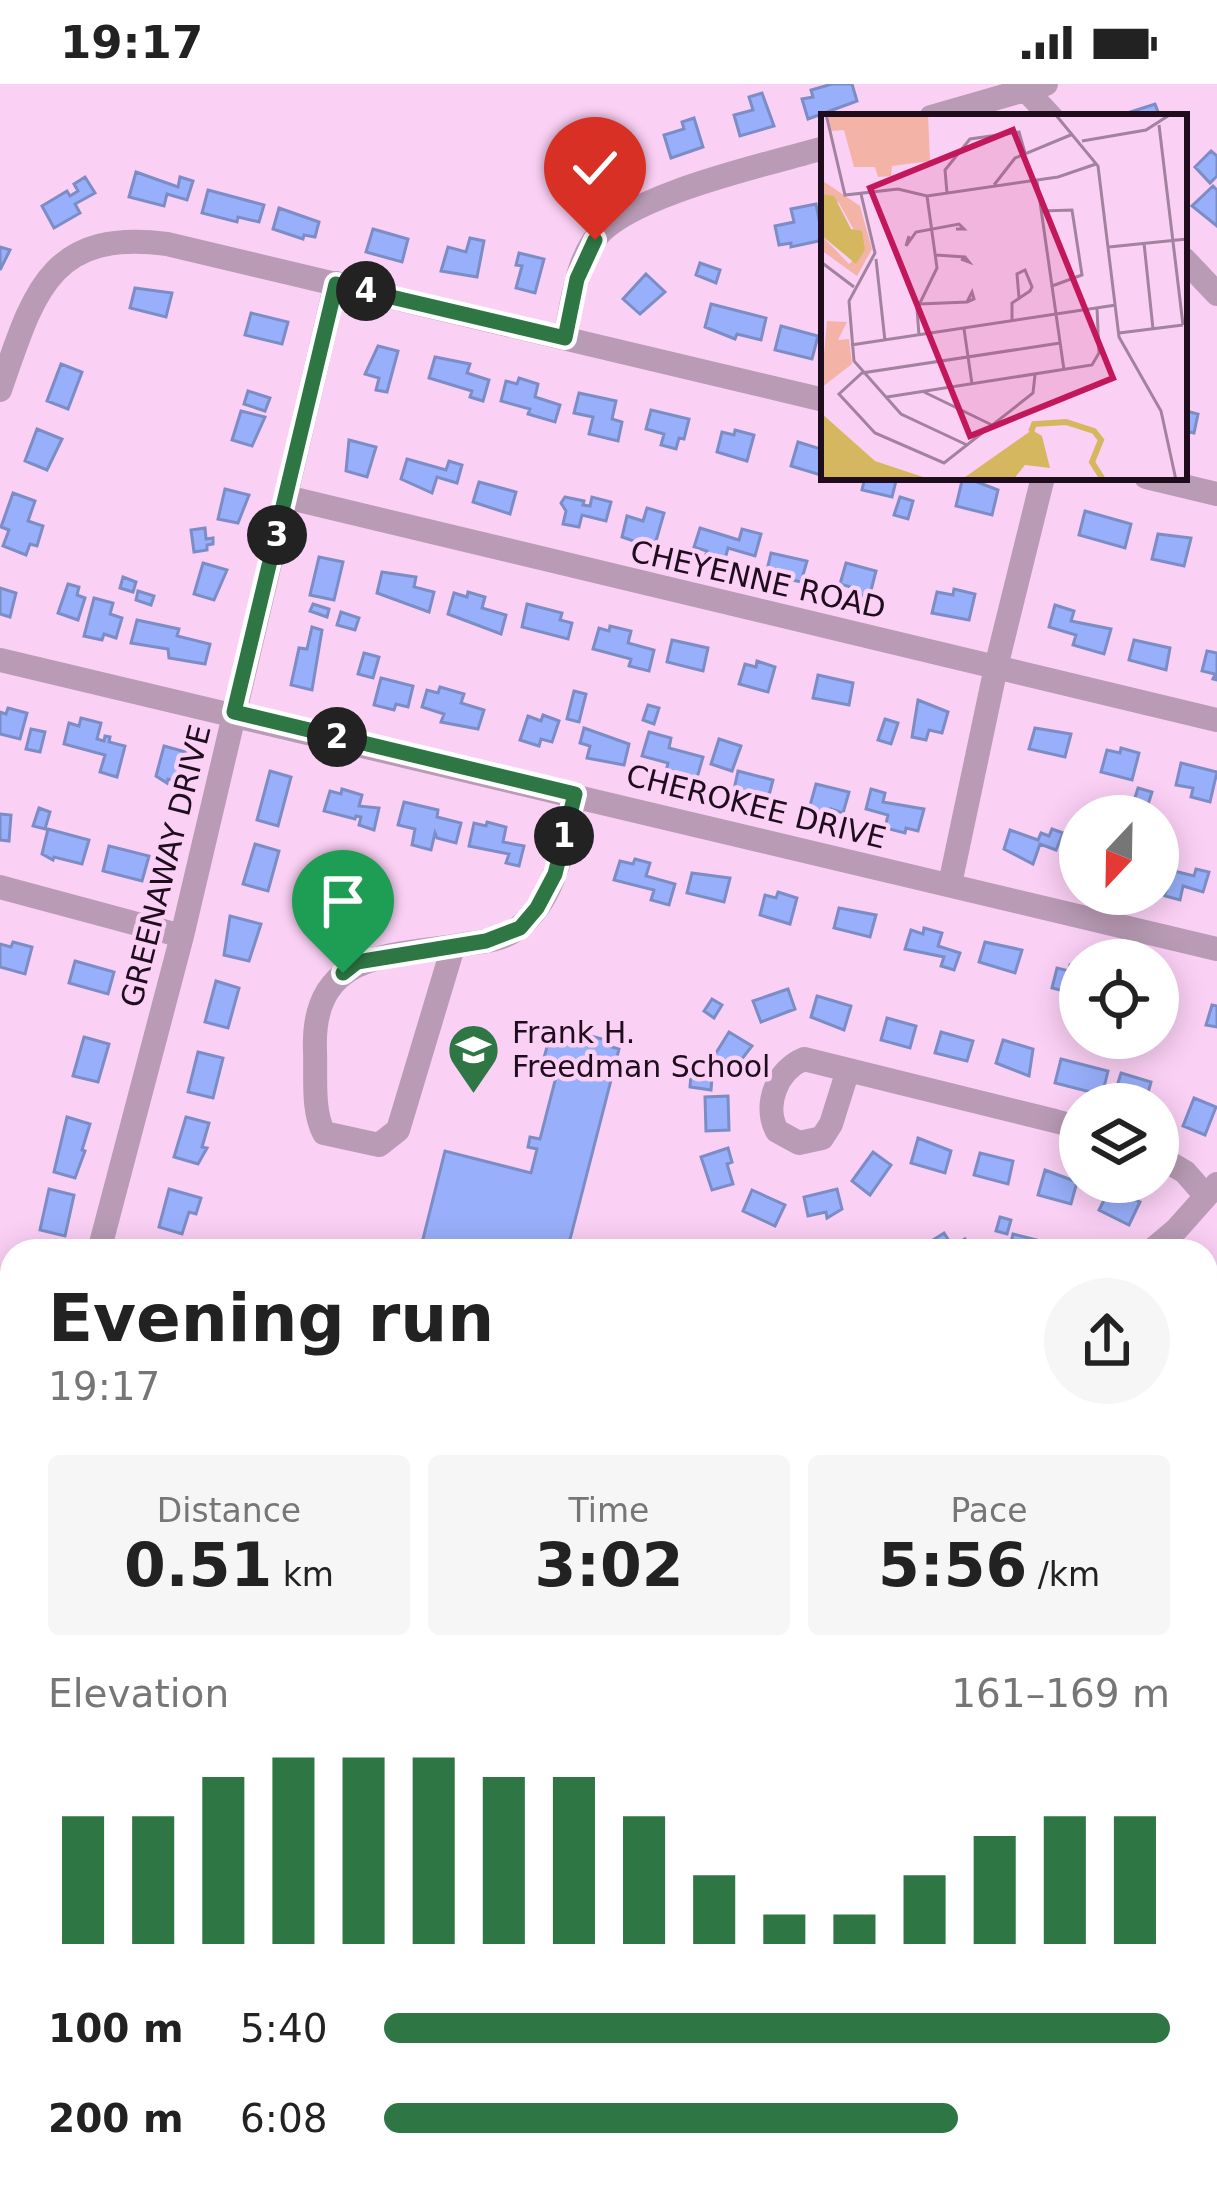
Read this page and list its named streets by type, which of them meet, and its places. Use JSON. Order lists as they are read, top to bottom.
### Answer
{
  "streets": {
    "street": ["CHEYENNE ROAD", "CHEROKEE DRIVE", "GREENAWAY DRIVE"]
  },
  "crossings": [
    ["CHEYENNE ROAD", "GREENAWAY DRIVE"],
    ["CHEROKEE DRIVE", "GREENAWAY DRIVE"]
  ],
  "places": {
    "school or university": ["Frank H. Freedman School"]
  },
  "north": "bottom",
  "page": {
    "status": "19:17",
    "pins": [
      "4",
      "3",
      "2",
      "1"
    ],
    "heading": ["Evening run", "19:17"],
    "stats": [
      ["Distance", "0.51 km"],
      ["Time", "3:02"],
      ["Pace", "5:56 /km"]
    ],
    "chart": ["Elevation", "161–169 m"],
    "list": [
      {
        "name": "100 m",
        "note": "5:40"
      },
      {
        "name": "200 m",
        "note": "6:08"
      }
    ]
  }
}
